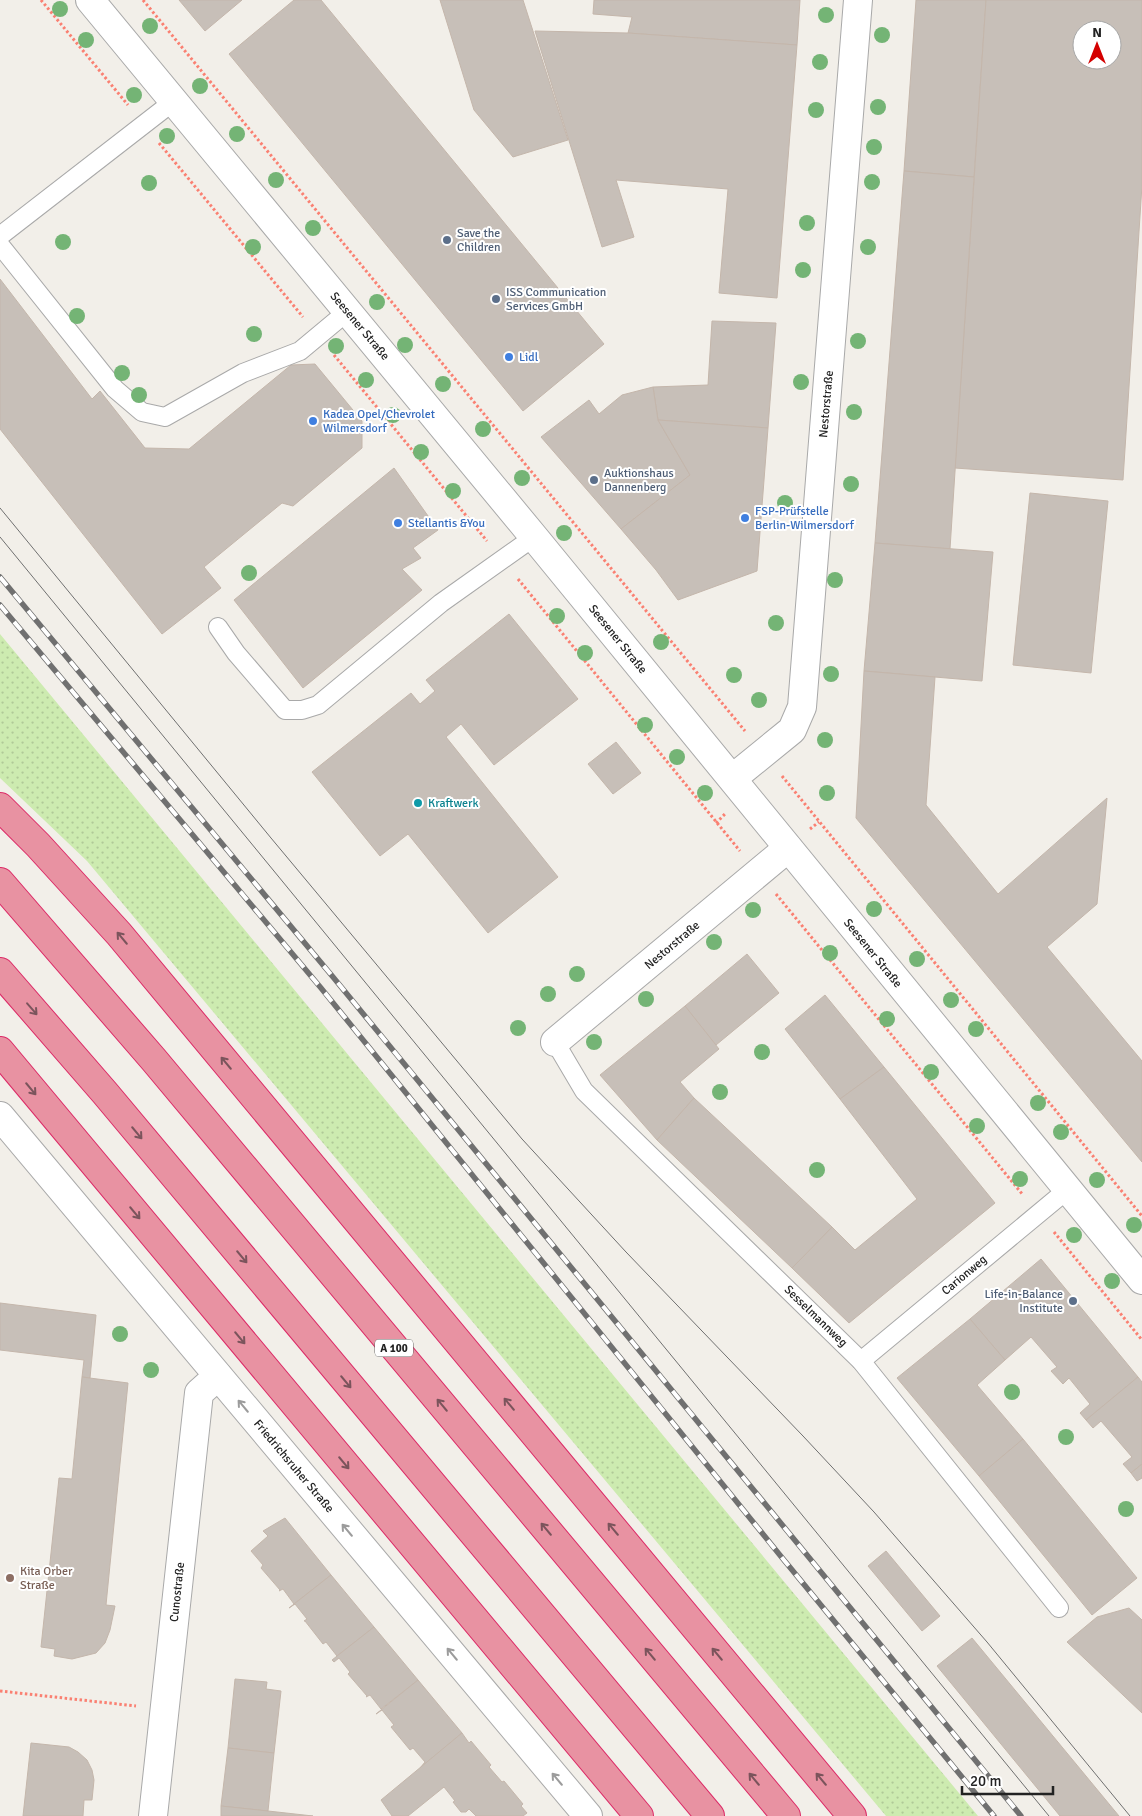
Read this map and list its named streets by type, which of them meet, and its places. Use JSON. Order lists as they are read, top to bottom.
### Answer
{
  "streets": {
    "highway": ["A 100"],
    "street": [
      "Seesener Straße",
      "Nestorstraße",
      "Friedrichsruher Straße",
      "Cunostraße"
    ],
    "lane": ["Carionweg", "Sesselmannweg"]
  },
  "crossings": [
    ["Seesener Straße", "Nestorstraße"],
    ["Seesener Straße", "Carionweg"],
    ["Nestorstraße", "Sesselmannweg"],
    ["Carionweg", "Sesselmannweg"],
    ["Friedrichsruher Straße", "Cunostraße"]
  ],
  "one_way": ["Friedrichsruher Straße"],
  "places": [
    "Save the Children",
    "ISS Communication Services GmbH",
    "Lidl",
    "Kadea Opel/Chevrolet Wilmersdorf",
    "Auktionshaus Dannenberg",
    "FSP-Prüfstelle Berlin-Wilmersdorf",
    "Stellantis &You",
    "Kraftwerk",
    "Life-in-Balance Institute",
    "Kita Orber Straße"
  ],
  "scale_bar": "20 m",
  "north": "top"
}
